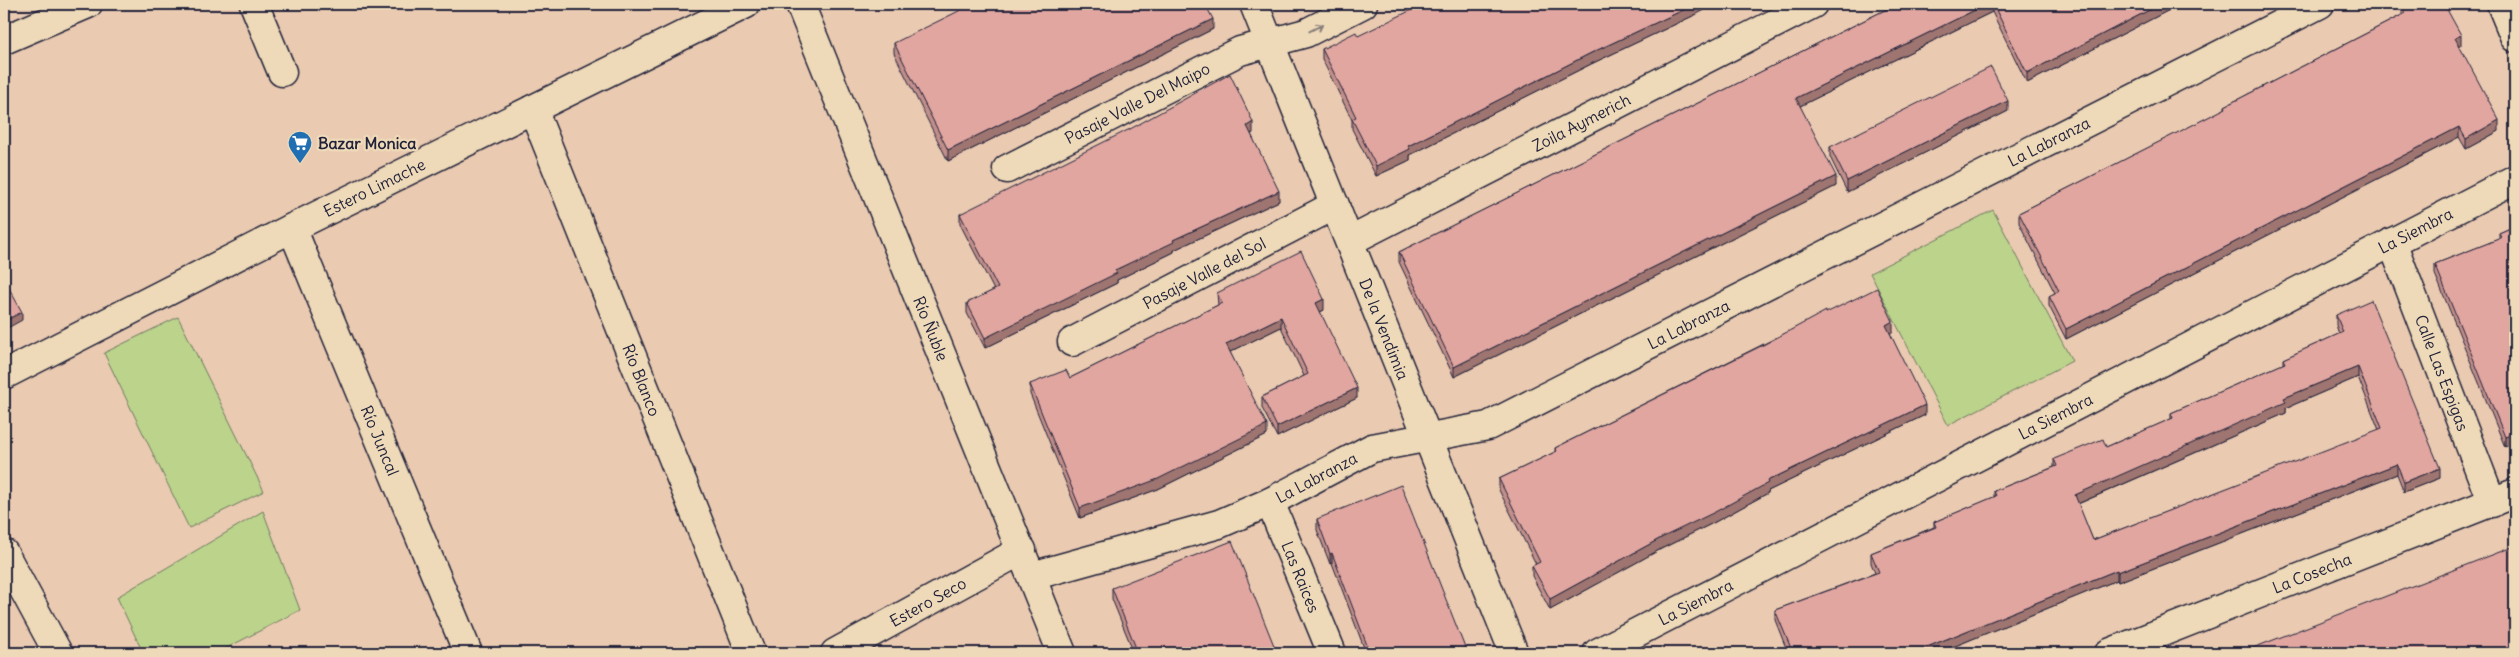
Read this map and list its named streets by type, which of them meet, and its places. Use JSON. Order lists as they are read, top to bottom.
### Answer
{
  "streets": {
    "street": [
      "Pasaje Valle Del Maipo",
      "Zoila Aymerich",
      "La Labranza",
      "Estero Limache",
      "La Siembra",
      "Pasaje Valle del Sol",
      "Río Ñuble",
      "De la Vendimia",
      "Calle Las Espigas",
      "Río Blanco",
      "Río Juncal",
      "La Cosecha",
      "Las Raices",
      "Estero Seco"
    ]
  },
  "crossings": [
    ["Pasaje Valle Del Maipo", "De la Vendimia"],
    ["Zoila Aymerich", "De la Vendimia"],
    ["La Labranza", "Río Ñuble"],
    ["La Labranza", "De la Vendimia"],
    ["La Labranza", "Las Raices"],
    ["Estero Limache", "Río Blanco"],
    ["Estero Limache", "Río Juncal"],
    ["La Siembra", "Calle Las Espigas"],
    ["Pasaje Valle del Sol", "De la Vendimia"],
    ["Río Ñuble", "Estero Seco"],
    ["Calle Las Espigas", "La Cosecha"]
  ],
  "places": {
    "supermarket": ["Bazar Monica"]
  }
}
